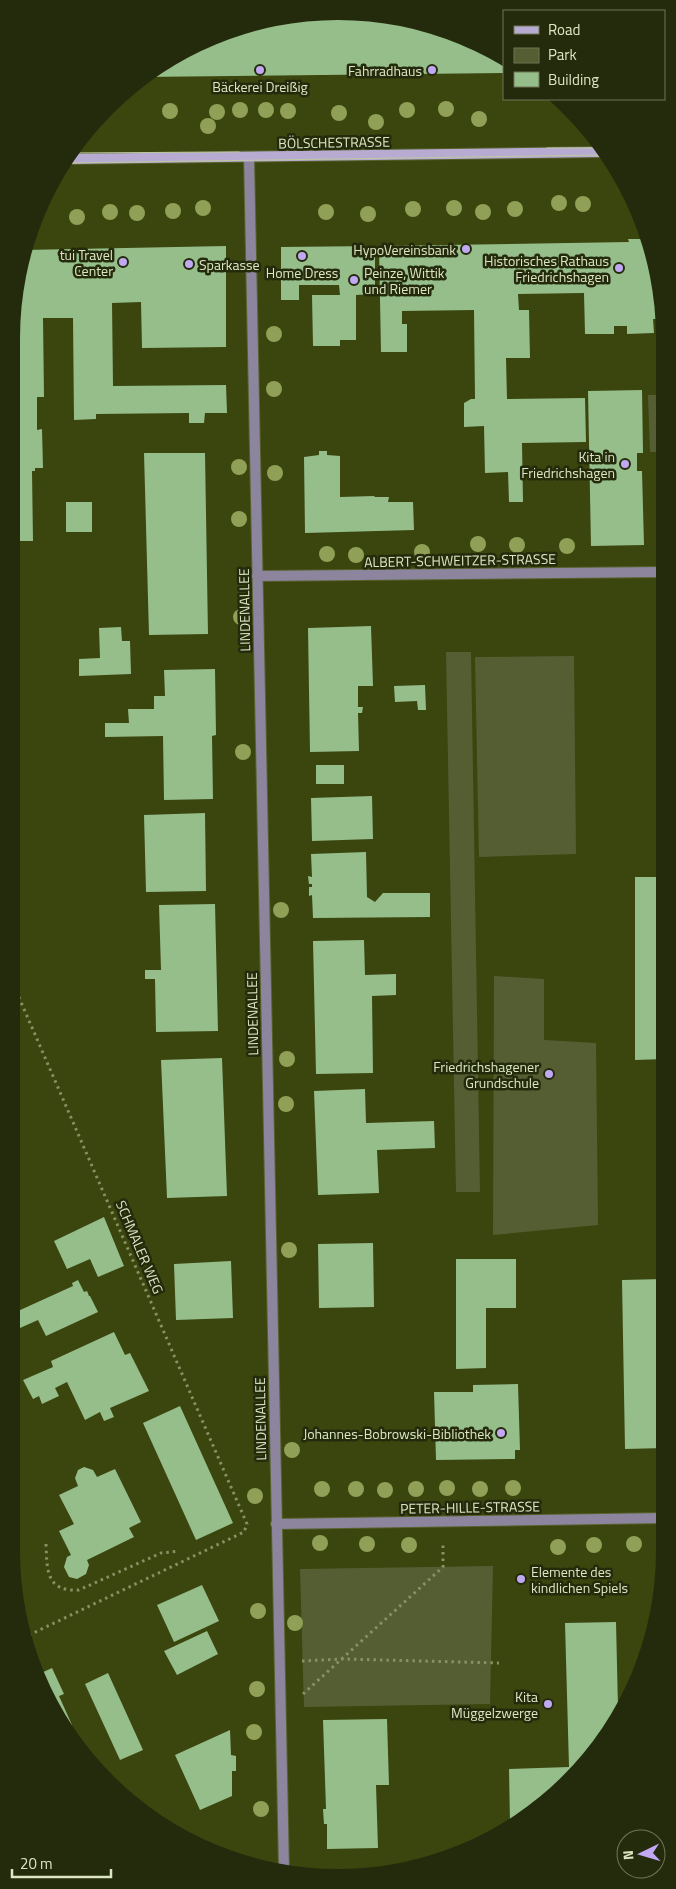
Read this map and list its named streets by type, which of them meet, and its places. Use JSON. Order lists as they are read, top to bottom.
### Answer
{
  "streets": {
    "street": [
      "BÖLSCHESTRASSE",
      "ALBERT-SCHWEITZER-STRASSE",
      "LINDENALLEE",
      "PETER-HILLE-STRASSE"
    ],
    "path": ["SCHMALER WEG"]
  },
  "crossings": [
    ["BÖLSCHESTRASSE", "LINDENALLEE"],
    ["ALBERT-SCHWEITZER-STRASSE", "LINDENALLEE"],
    ["LINDENALLEE", "PETER-HILLE-STRASSE"]
  ],
  "places": [
    "Bäckerei Dreißig",
    "Fahrradhaus",
    "HypoVereinsbank",
    "Home Dress",
    "tui Travel Center",
    "Sparkasse",
    "Historisches Rathaus Friedrichshagen",
    "Peinze, Wittik und Riemer",
    "Kita in Friedrichshagen",
    "Friedrichshagener Grundschule",
    "Johannes-Bobrowski-Bibliothek",
    "Elemente des kindlichen Spiels",
    "Kita Müggelzwerge"
  ],
  "legend": ["Road", "Park", "Building"],
  "scale_bar": "20 m",
  "north": "left"
}
